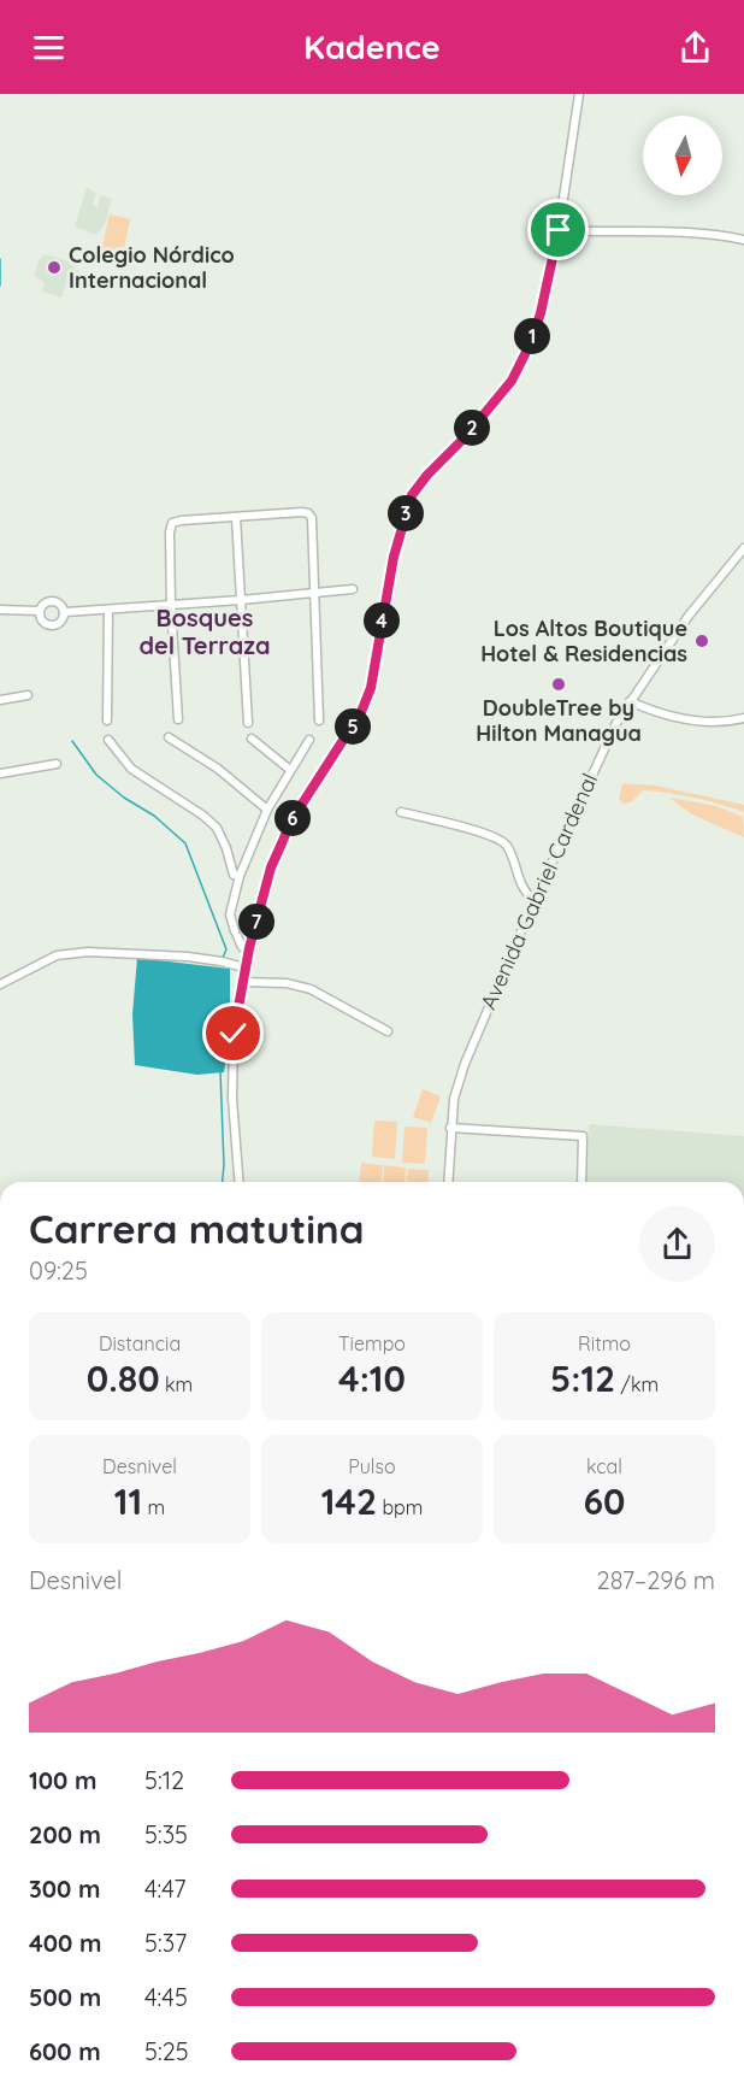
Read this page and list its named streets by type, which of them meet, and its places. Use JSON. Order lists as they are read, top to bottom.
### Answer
{
  "streets": {
    "street": ["Avenida Gabriel Cardenal"]
  },
  "districts": ["Bosques del Terraza"],
  "places": ["Colegio Nórdico Internacional", "Los Altos Boutique Hotel & Residencias", "DoubleTree by Hilton Managua"],
  "north": "bottom",
  "page": {
    "header": "Kadence",
    "pins": [
      "1",
      "2",
      "3",
      "4",
      "5",
      "6",
      "7"
    ],
    "heading": ["Carrera matutina", "09:25"],
    "stats": [
      ["Distancia", "0.80 km"],
      ["Tiempo", "4:10"],
      ["Ritmo", "5:12 /km"],
      ["Desnivel", "11 m"],
      ["Pulso", "142 bpm"],
      ["kcal", "60"]
    ],
    "chart": ["Desnivel", "287–296 m"],
    "list": [
      {
        "name": "100 m",
        "note": "5:12"
      },
      {
        "name": "200 m",
        "note": "5:35"
      },
      {
        "name": "300 m",
        "note": "4:47"
      },
      {
        "name": "400 m",
        "note": "5:37"
      },
      {
        "name": "500 m",
        "note": "4:45"
      },
      {
        "name": "600 m",
        "note": "5:25"
      }
    ]
  }
}
